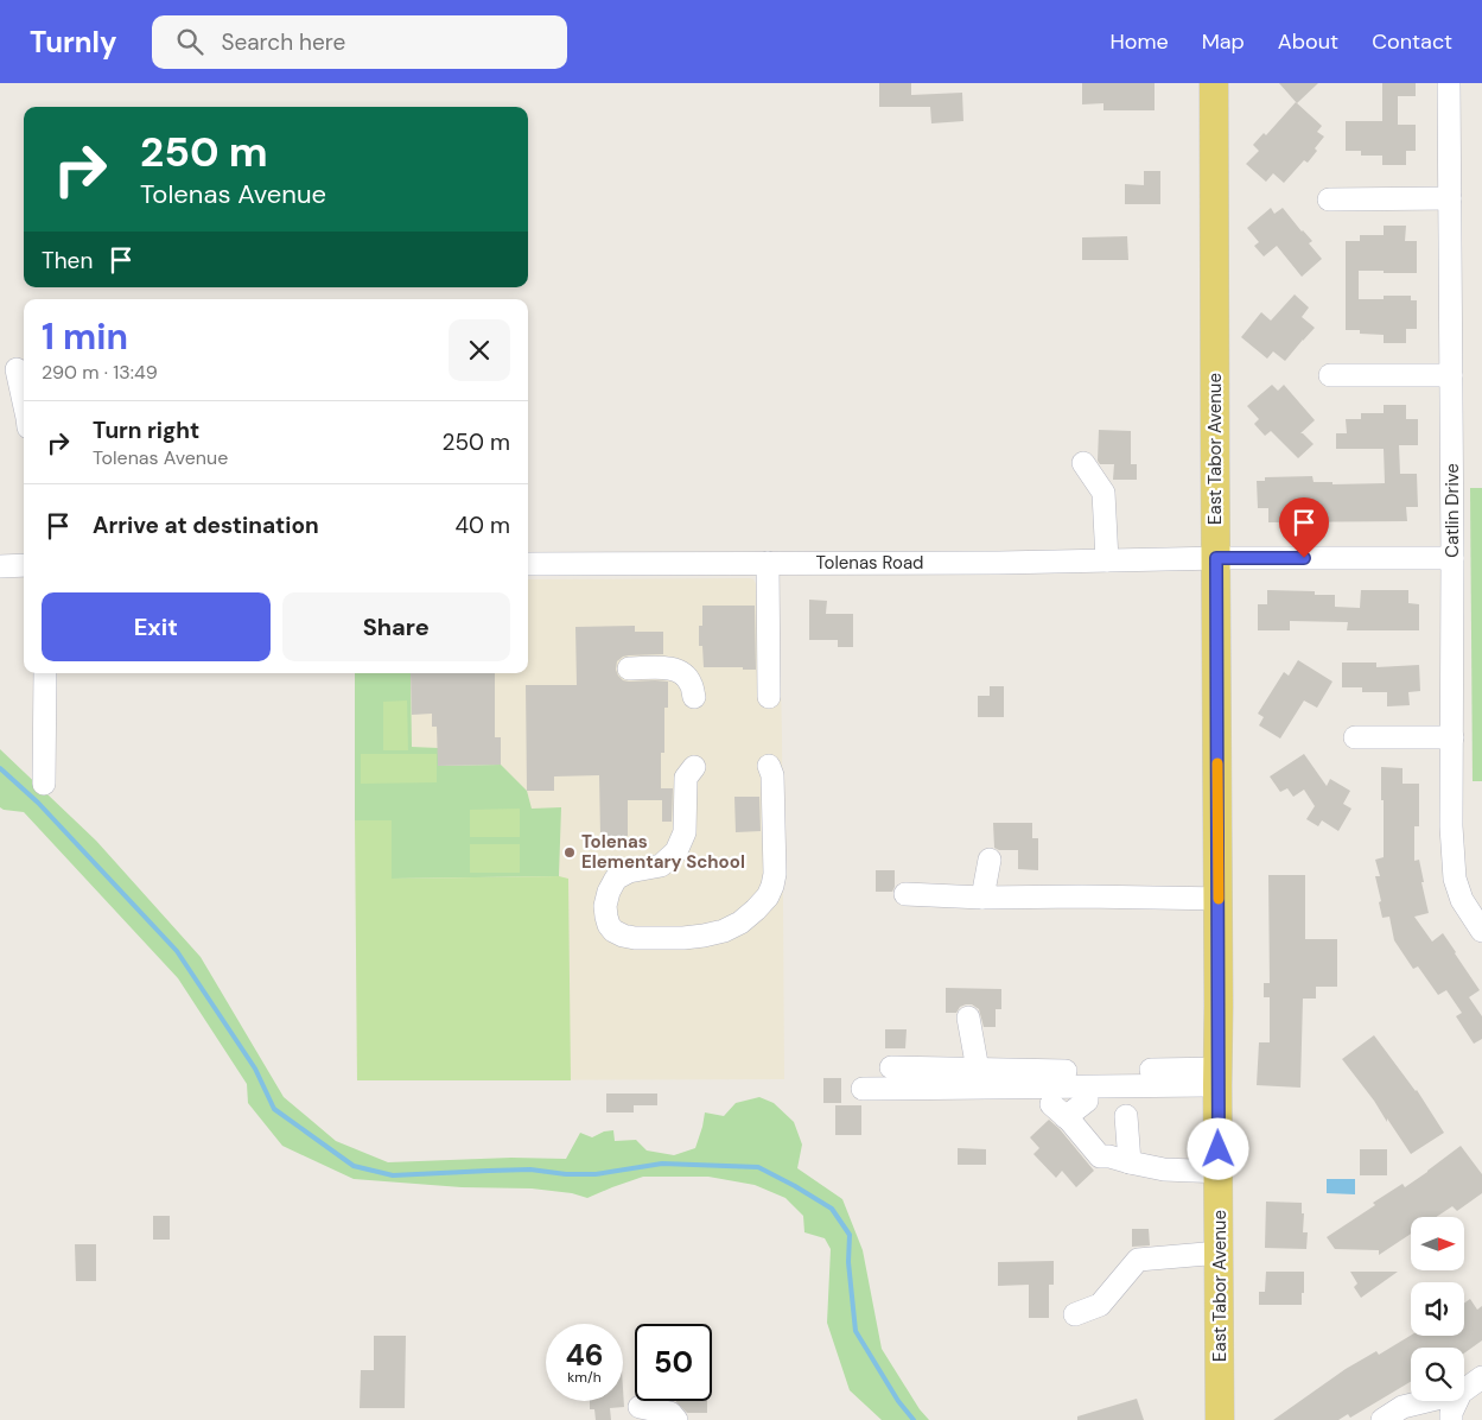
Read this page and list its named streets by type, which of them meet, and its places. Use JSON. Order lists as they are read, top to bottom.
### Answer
{
  "streets": {
    "main road": ["East Tabor Avenue"],
    "street": ["Catlin Drive", "Tolenas Road"]
  },
  "crossings": [
    ["East Tabor Avenue", "Tolenas Road"],
    ["Catlin Drive", "Tolenas Road"]
  ],
  "places": ["Tolenas Elementary School"],
  "north": "right",
  "page": {
    "header": "Turnly",
    "search": "Search here",
    "nav": [
      "Home",
      "Map",
      "About",
      "Contact"
    ],
    "turn": ["250 m", "Tolenas Avenue"],
    "then": "Then",
    "heading": ["1 min", "290 m · 13:49"],
    "list": [
      {
        "name": "Turn right",
        "note": "Tolenas Avenue",
        "value": "250 m"
      },
      {
        "name": "Arrive at destination",
        "value": "40 m"
      }
    ],
    "buttons": ["Exit", "Share"],
    "speed": "46 km/h",
    "limit": "50"
  }
}
